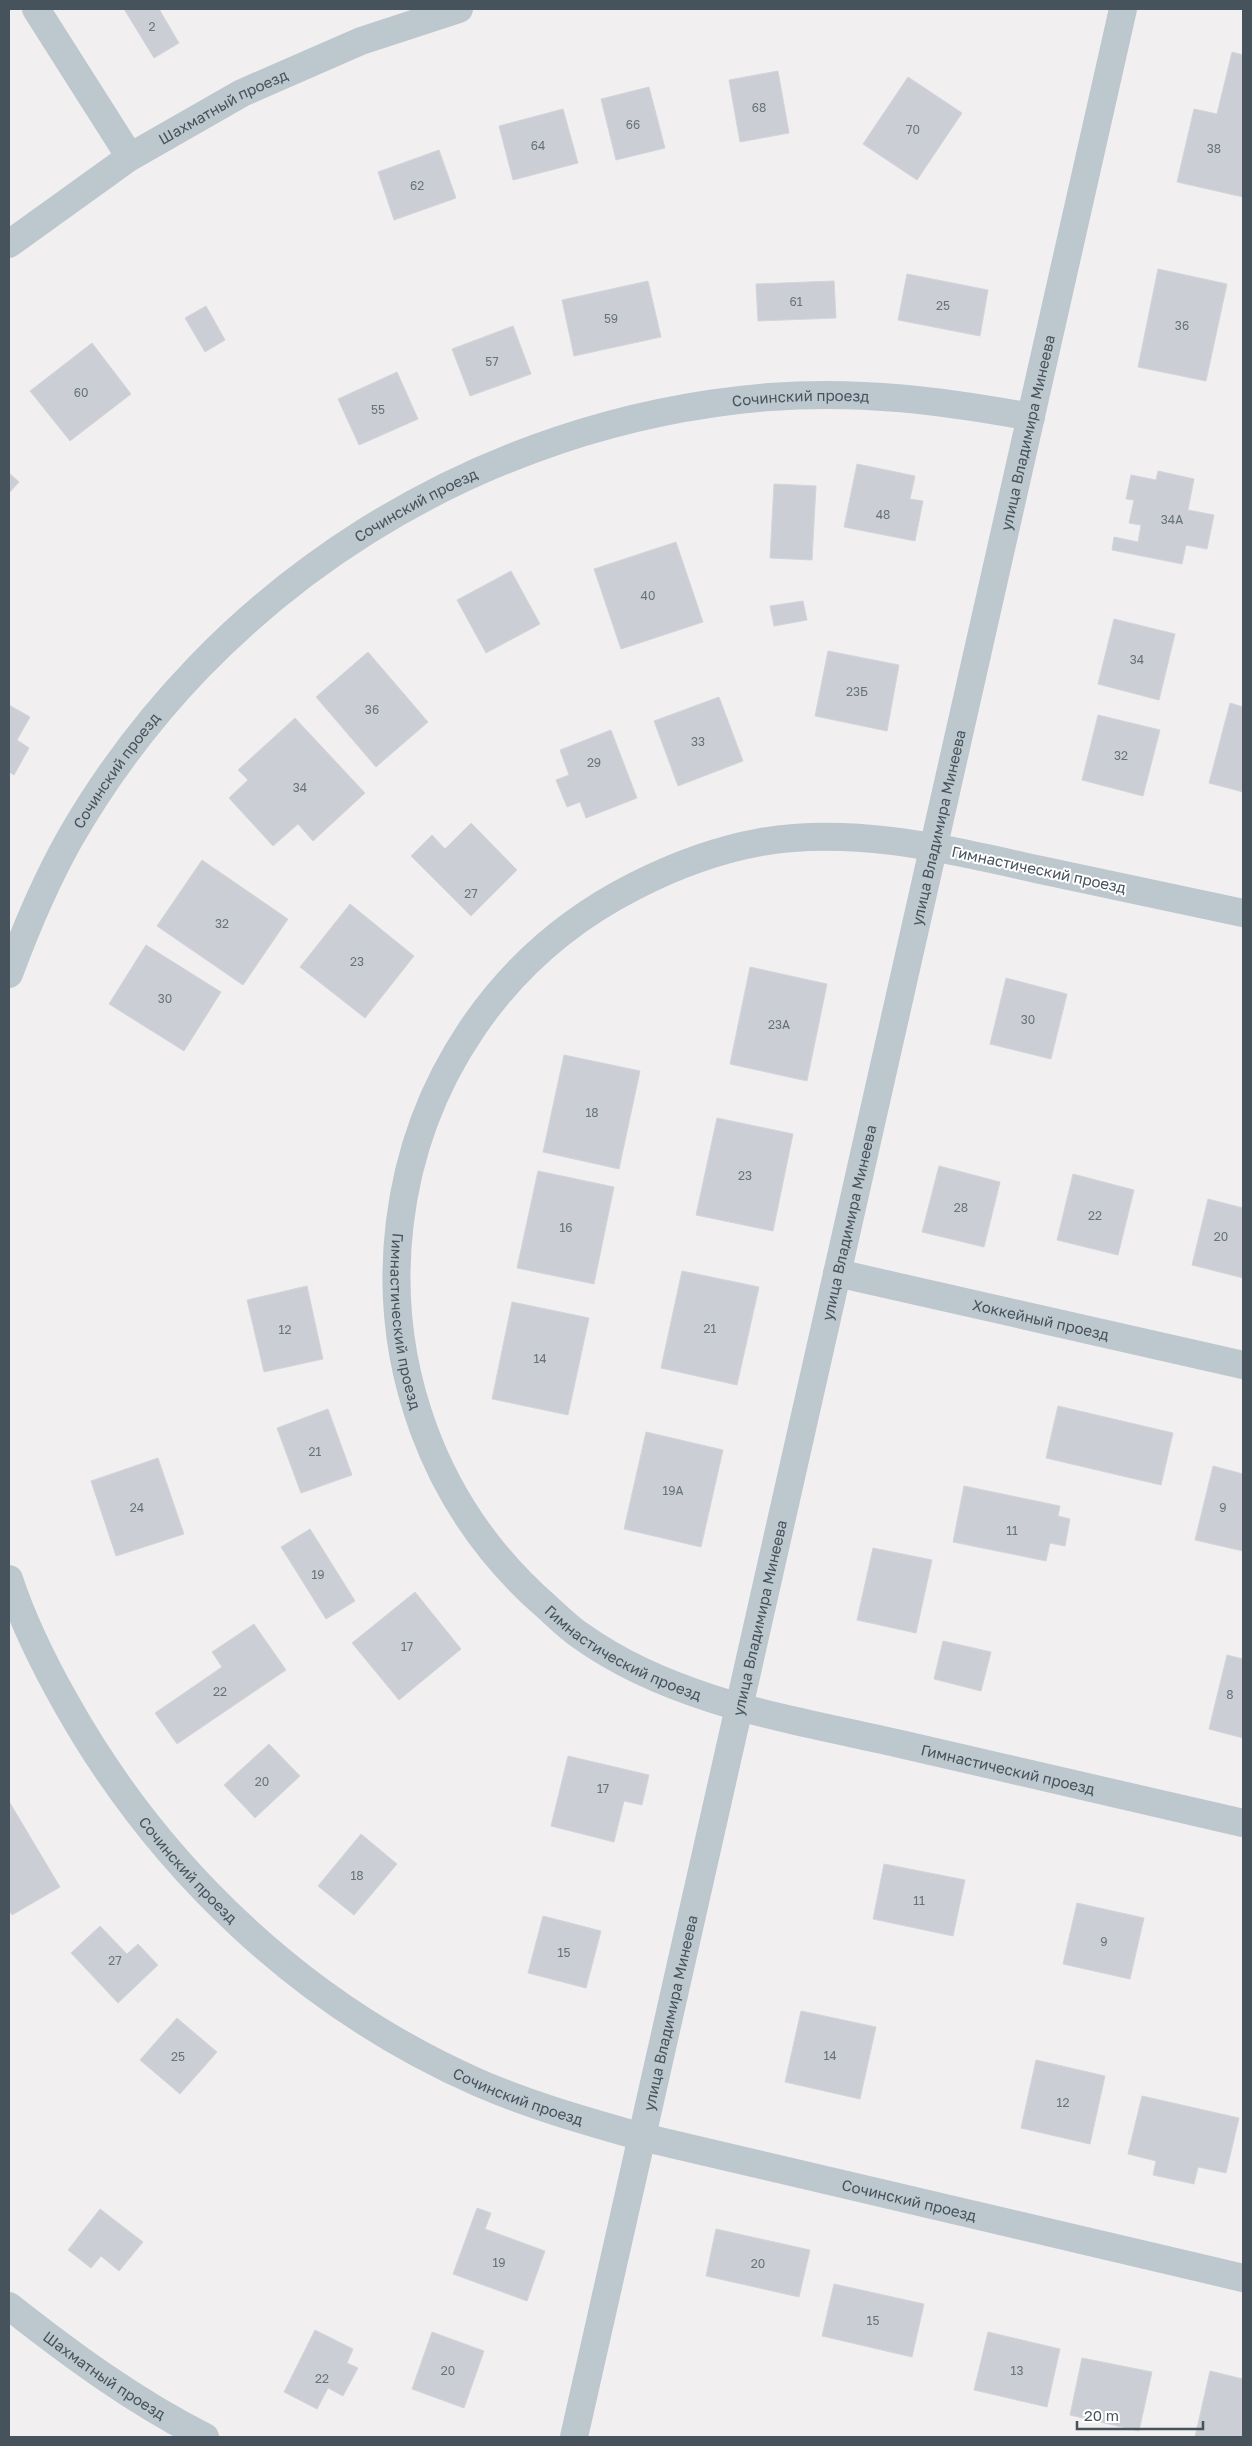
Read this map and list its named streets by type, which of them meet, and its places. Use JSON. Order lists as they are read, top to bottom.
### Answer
{
  "streets": {
    "street": [
      "Шахматный проезд",
      "Сочинский проезд",
      "улица Владимира Минеева",
      "Гимнастический проезд",
      "Хоккейный проезд"
    ]
  },
  "crossings": [
    ["Сочинский проезд", "улица Владимира Минеева"],
    ["улица Владимира Минеева", "Гимнастический проезд"],
    ["улица Владимира Минеева", "Хоккейный проезд"]
  ],
  "house_numbers": [
    "2",
    "68",
    "66",
    "70",
    "64",
    "38",
    "62",
    "61",
    "25",
    "59",
    "36",
    "57",
    "60",
    "55",
    "48",
    "34А",
    "40",
    "34",
    "23Б",
    "36",
    "33",
    "32",
    "29",
    "34",
    "27",
    "32",
    "23",
    "30",
    "30",
    "23А",
    "18",
    "23",
    "28",
    "22",
    "16",
    "20",
    "21",
    "12",
    "14",
    "21",
    "19А",
    "24",
    "9",
    "11",
    "19",
    "17",
    "22",
    "8",
    "20",
    "17",
    "18",
    "11",
    "9",
    "15",
    "27",
    "14",
    "25",
    "12",
    "19",
    "20",
    "15",
    "20",
    "13",
    "22"
  ],
  "scale_bar": "20 m"
}
